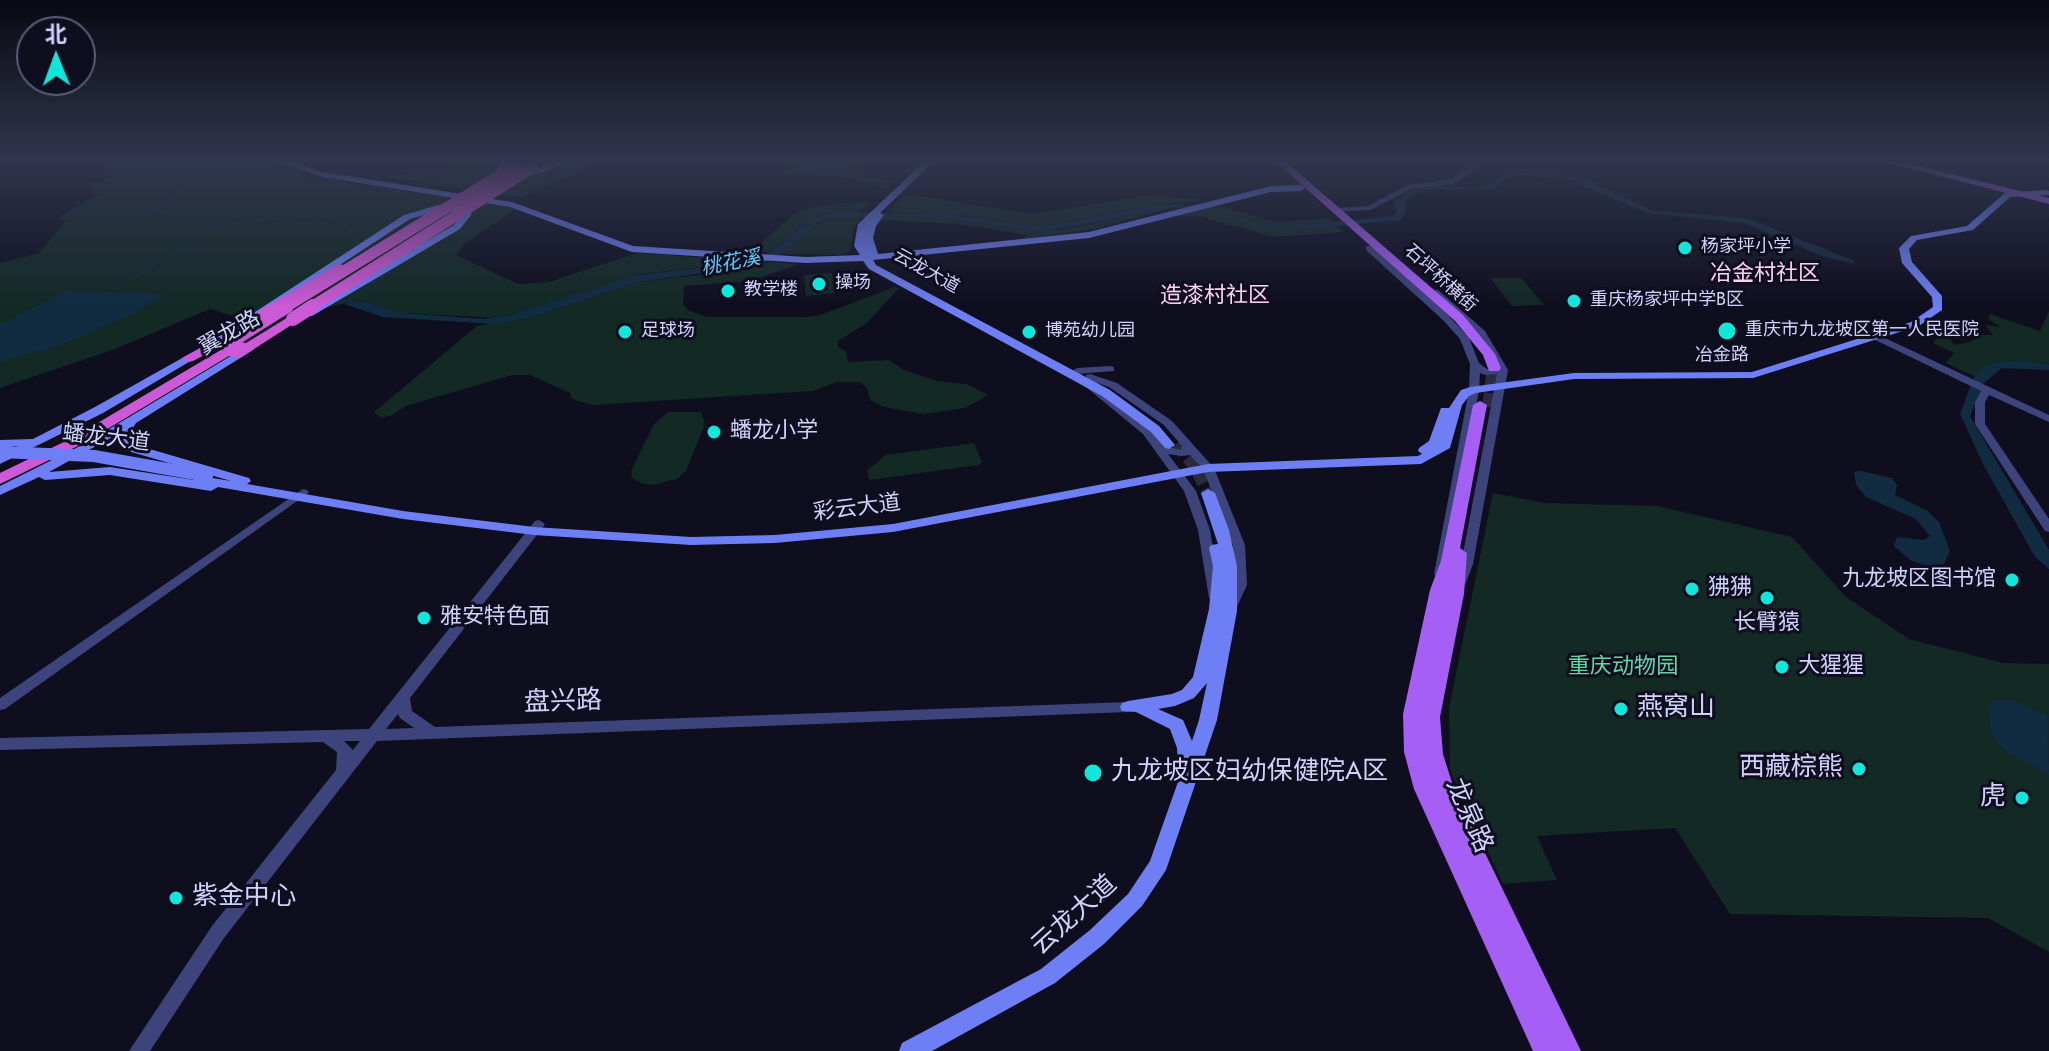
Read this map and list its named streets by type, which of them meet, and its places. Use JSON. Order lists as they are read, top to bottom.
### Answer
{
  "streets": {
    "highway": ["翼龙路"],
    "main road": [
      "云龙大道",
      "石坪桥横街",
      "冶金路",
      "蟠龙大道",
      "彩云大道",
      "龙泉路"
    ],
    "street": ["盘兴路"]
  },
  "crossings": [
    ["云龙大道", "彩云大道"],
    ["云龙大道", "盘兴路"],
    ["石坪桥横街", "冶金路"],
    ["翼龙路", "蟠龙大道"],
    ["冶金路", "彩云大道"],
    ["蟠龙大道", "彩云大道"]
  ],
  "districts": ["冶金村社区", "造漆村社区"],
  "water": ["桃花溪"],
  "parks": ["重庆动物园"],
  "places": [
    "杨家坪小学",
    "操场",
    "教学楼",
    "重庆杨家坪中学B区",
    "重庆市九龙坡区第一人民医院",
    "足球场",
    "博苑幼儿园",
    "蟠龙小学",
    "九龙坡区图书馆",
    "狒狒",
    "长臂猿",
    "雅安特色面",
    "大猩猩",
    "燕窝山",
    "西藏棕熊",
    "九龙坡区妇幼保健院A区",
    "虎",
    "紫金中心"
  ],
  "north": "top"
}
